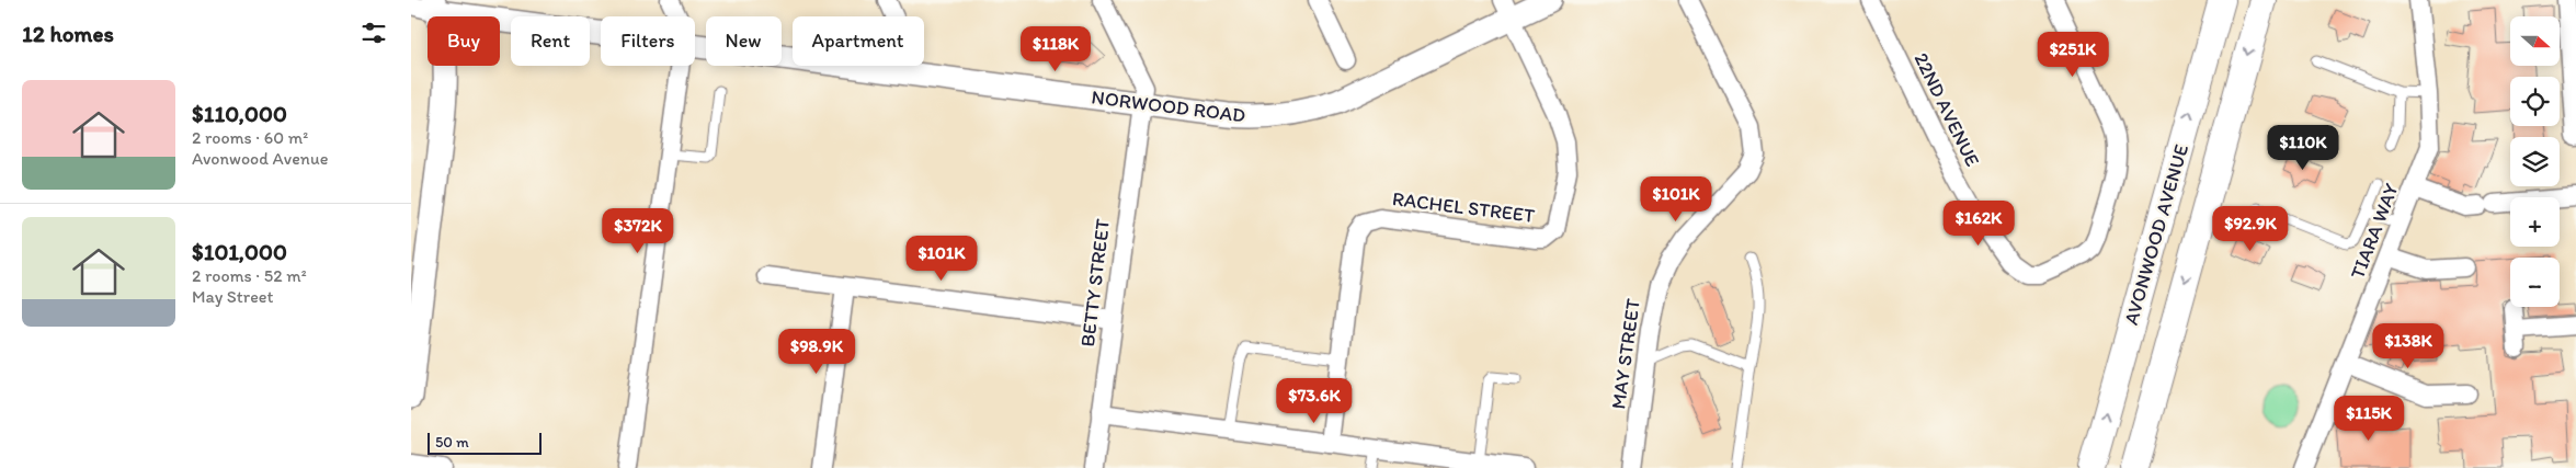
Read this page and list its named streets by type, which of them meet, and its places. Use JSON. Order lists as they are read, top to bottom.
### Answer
{
  "streets": {
    "main road": ["AVONWOOD AVENUE"],
    "street": [
      "NORWOOD ROAD",
      "22ND AVENUE",
      "RACHEL STREET",
      "TIARA WAY",
      "BETTY STREET",
      "MAY STREET"
    ]
  },
  "crossings": [
    ["NORWOOD ROAD", "RACHEL STREET"],
    ["NORWOOD ROAD", "BETTY STREET"]
  ],
  "scale_bar": "50 m",
  "north": "right",
  "page": {
    "heading": "12 homes",
    "map_buttons": ["+", "−"],
    "chip": [
      "Buy",
      "Rent",
      "Filters",
      "New",
      "Apartment"
    ],
    "price": [
      "$118K",
      "$251K",
      "$110K",
      "$101K",
      "$162K",
      "$92.9K",
      "$372K",
      "$101K",
      "$138K",
      "$98.9K",
      "$73.6K",
      "$115K"
    ],
    "list": [
      {
        "name": "$110,000",
        "note": "2 rooms · 60 m² · Avonwood Avenue"
      },
      {
        "name": "$101,000",
        "note": "2 rooms · 52 m² · May Street"
      }
    ],
    "scale": "50 m"
  }
}
